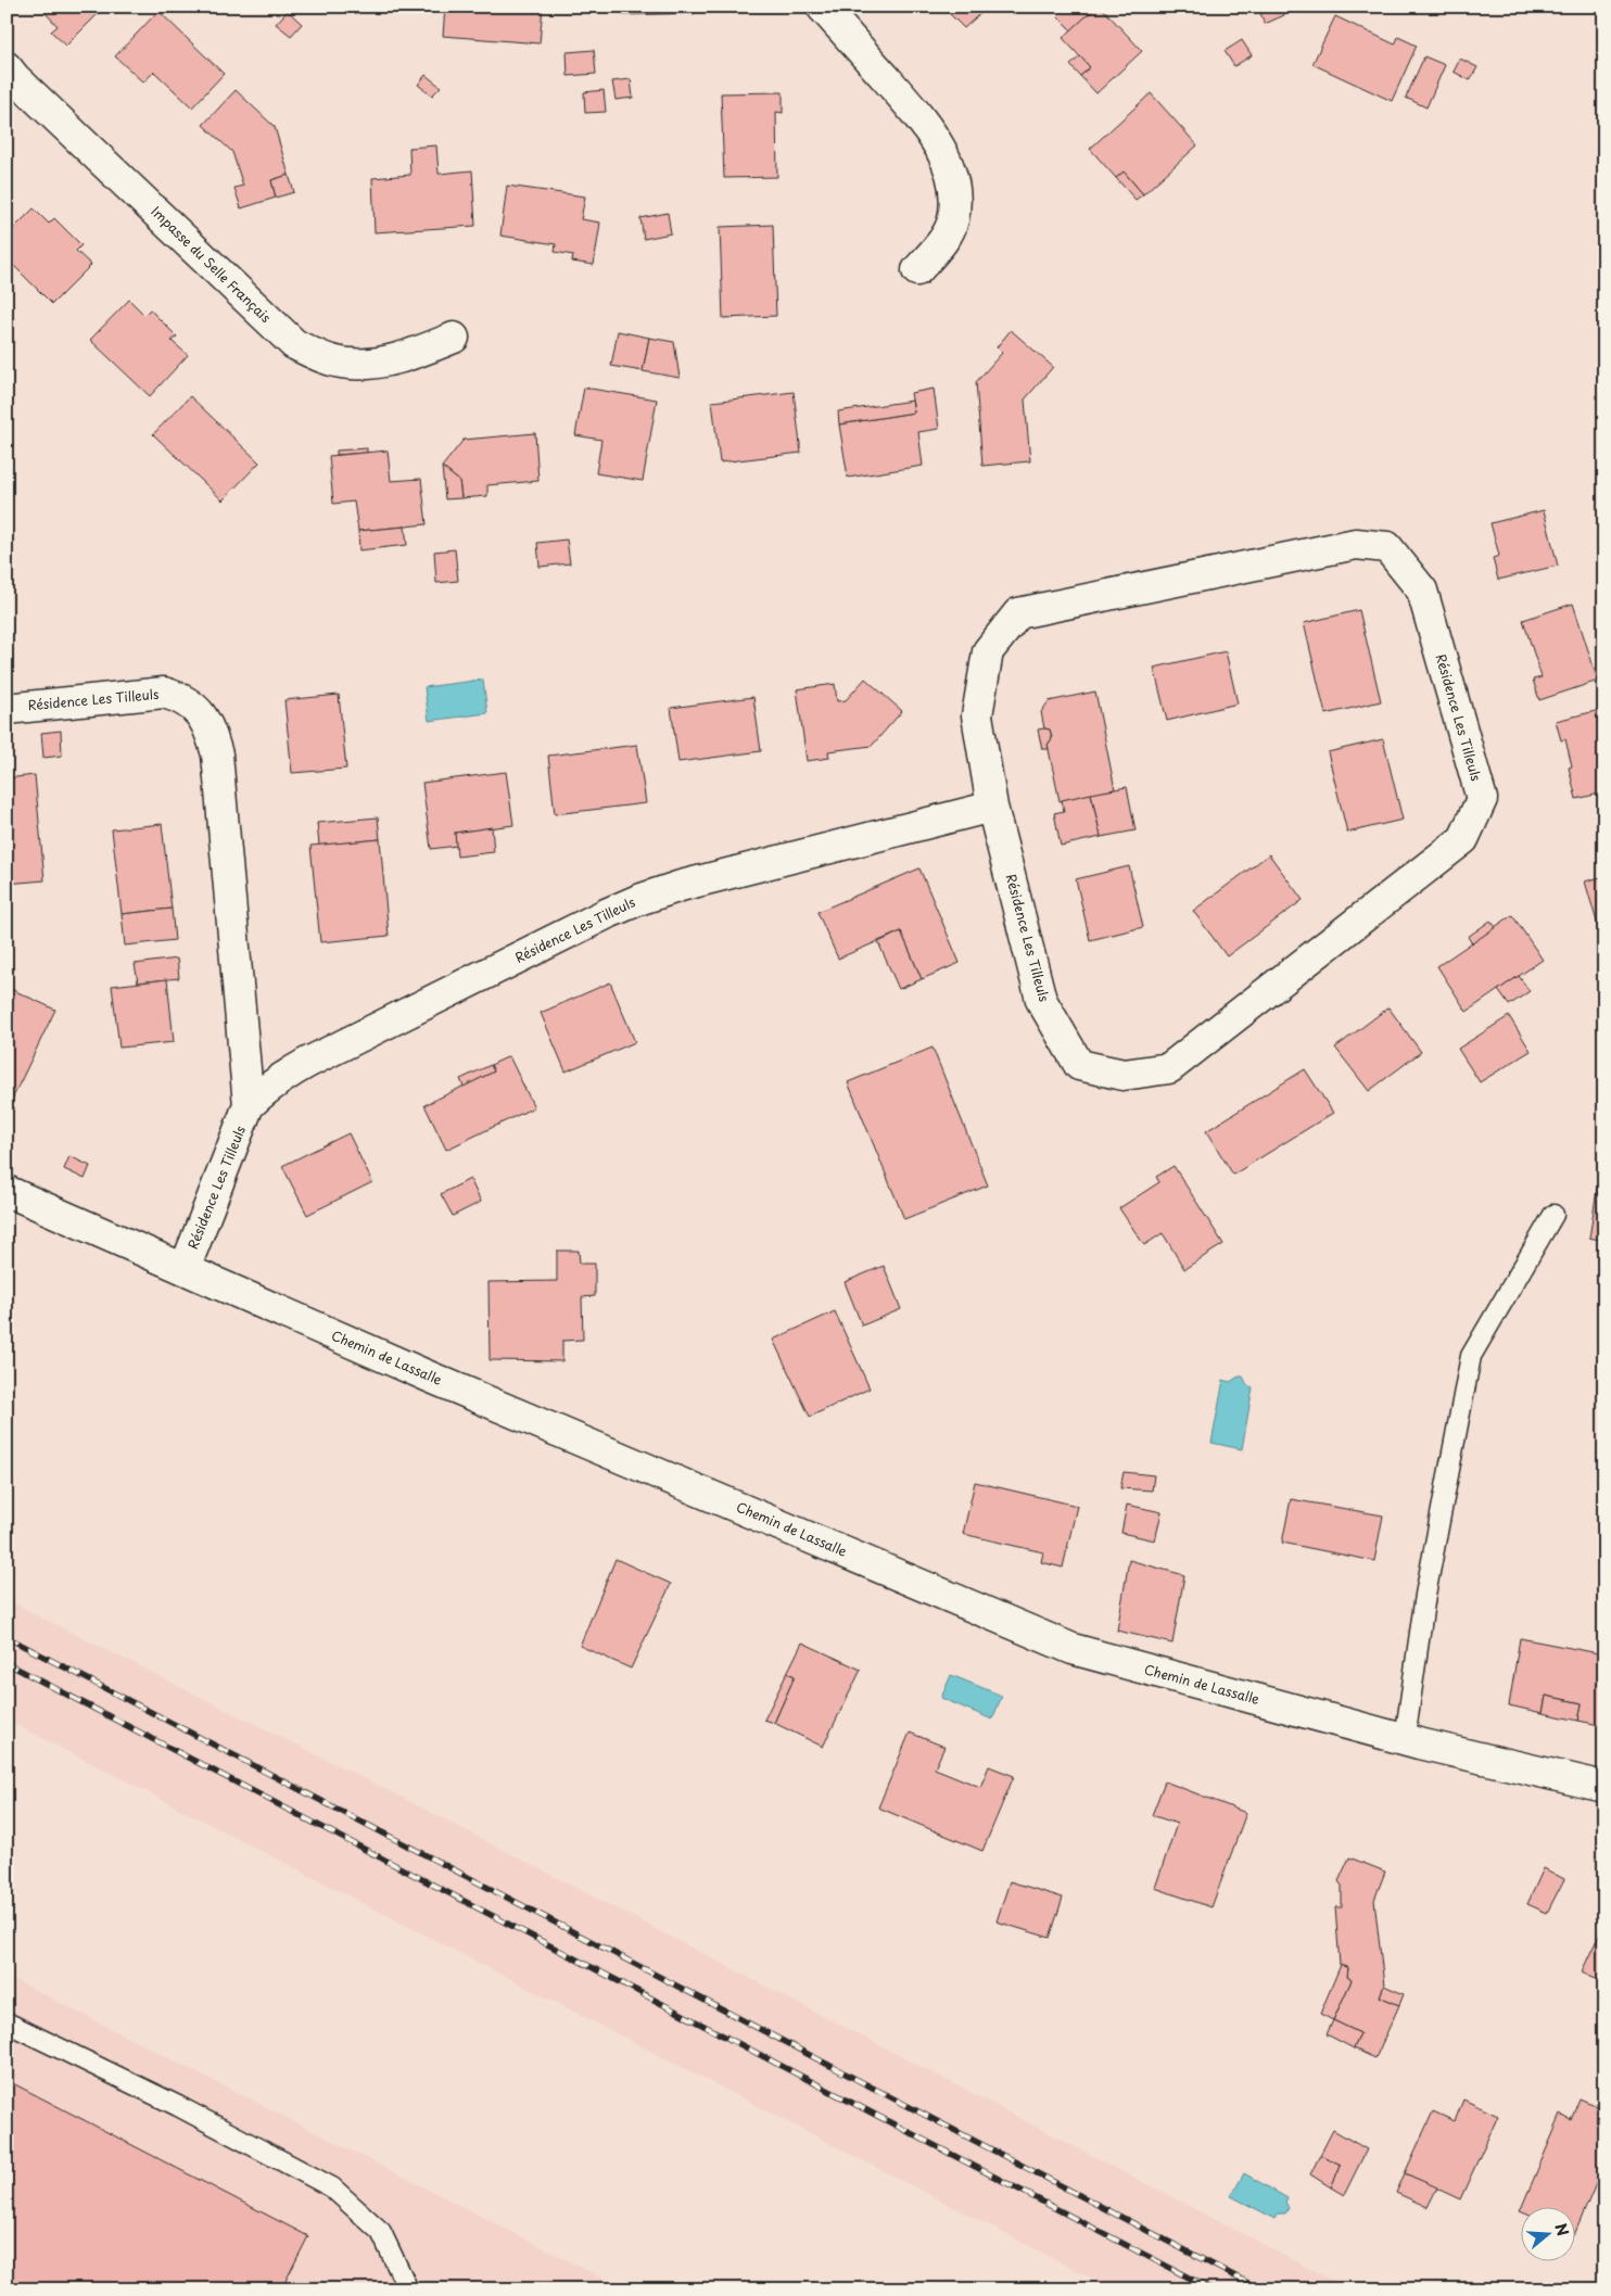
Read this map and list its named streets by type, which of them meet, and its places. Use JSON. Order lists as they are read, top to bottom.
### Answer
{
  "streets": {
    "street": ["Impasse du Selle Français", "Résidence Les Tilleuls", "Chemin de Lassalle"]
  },
  "crossings": [
    ["Résidence Les Tilleuls", "Chemin de Lassalle"]
  ],
  "north": "right"
}
